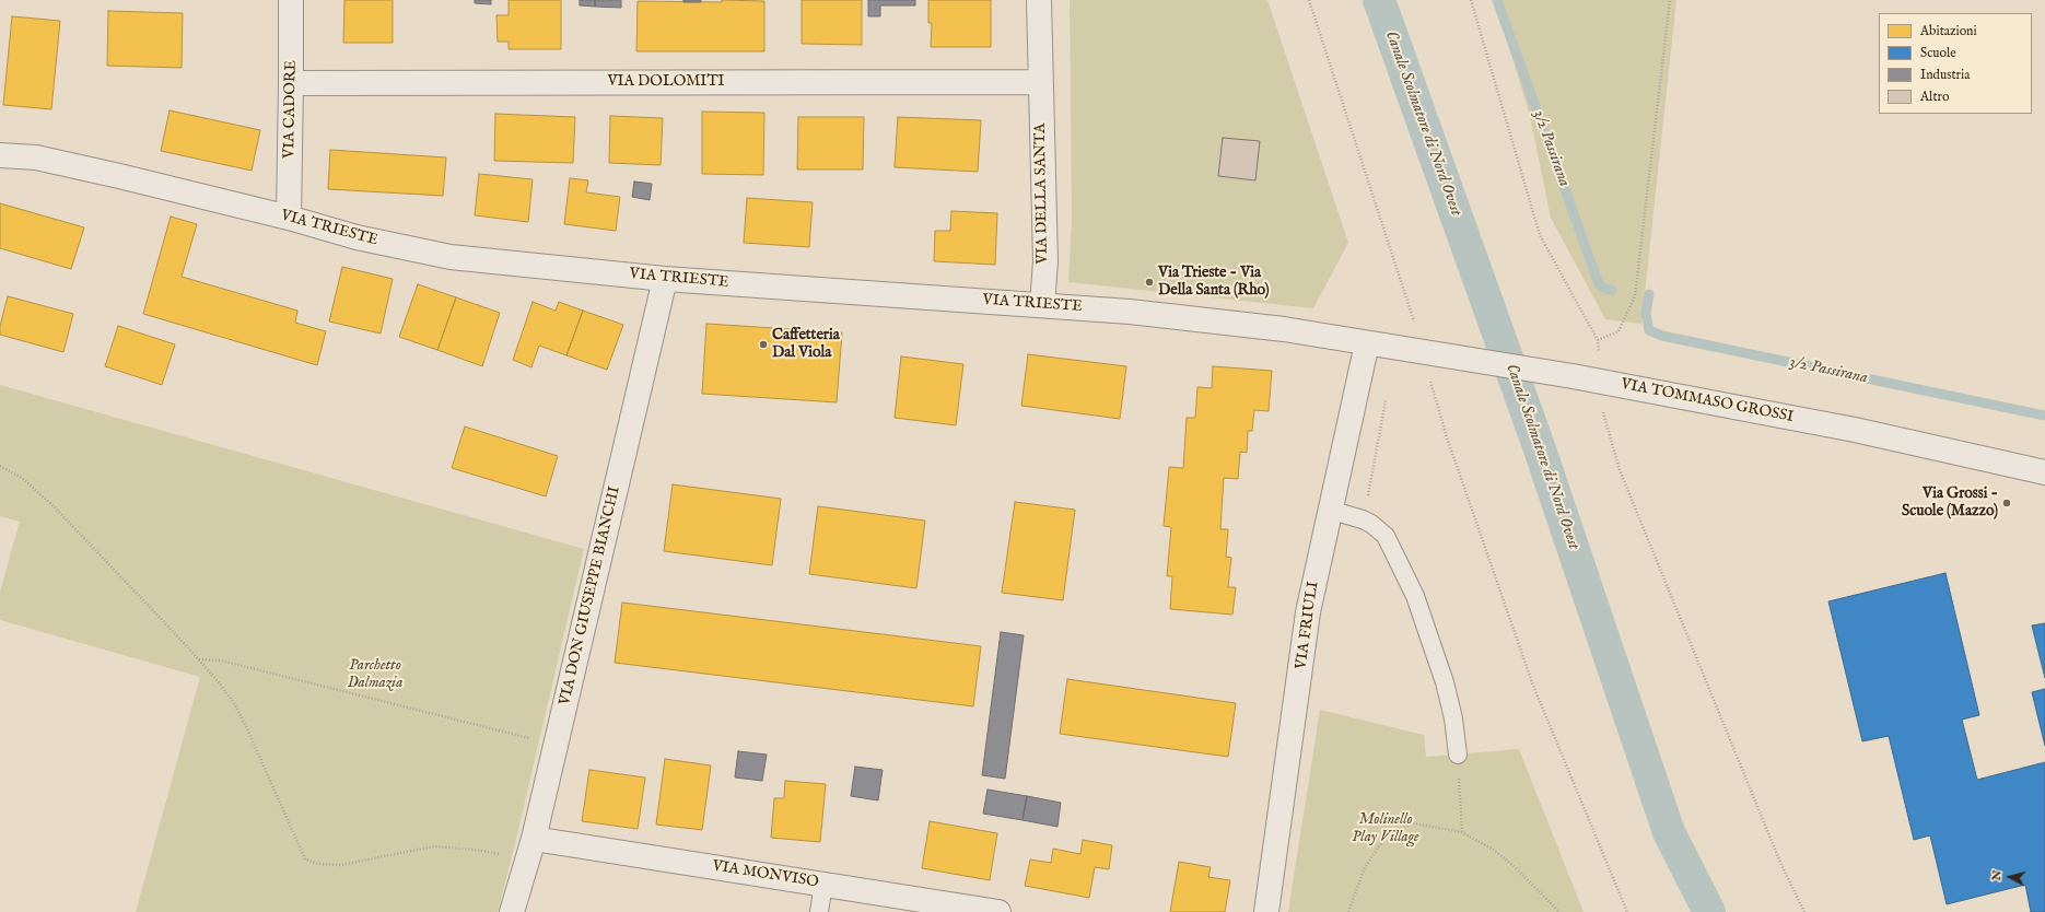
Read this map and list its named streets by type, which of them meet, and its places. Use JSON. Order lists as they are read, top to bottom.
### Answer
{
  "streets": {
    "street": [
      "VIA DOLOMITI",
      "VIA CADORE",
      "VIA DELLA SANTA",
      "VIA TRIESTE",
      "VIA TOMMASO GROSSI",
      "VIA DON GIUSEPPE BIANCHI",
      "VIA FRIULI",
      "VIA MONVISO"
    ]
  },
  "crossings": [
    ["VIA DOLOMITI", "VIA CADORE"],
    ["VIA DOLOMITI", "VIA DELLA SANTA"],
    ["VIA CADORE", "VIA TRIESTE"],
    ["VIA DELLA SANTA", "VIA TRIESTE"],
    ["VIA TRIESTE", "VIA TOMMASO GROSSI"],
    ["VIA TRIESTE", "VIA DON GIUSEPPE BIANCHI"],
    ["VIA TRIESTE", "VIA FRIULI"],
    ["VIA TOMMASO GROSSI", "VIA FRIULI"],
    ["VIA DON GIUSEPPE BIANCHI", "VIA MONVISO"]
  ],
  "water": ["Canale Scolmatore di Nord Ovest", "3/2 Passirana"],
  "parks": ["Parchetto Dalmazia", "Molinello Play Village"],
  "places": ["Via Trieste - Via Della Santa (Rho)", "Caffetteria Dal Viola", "Via Grossi - Scuole (Mazzo)"],
  "legend": [
    "Abitazioni",
    "Scuole",
    "Industria",
    "Altro"
  ],
  "north": "left"
}
